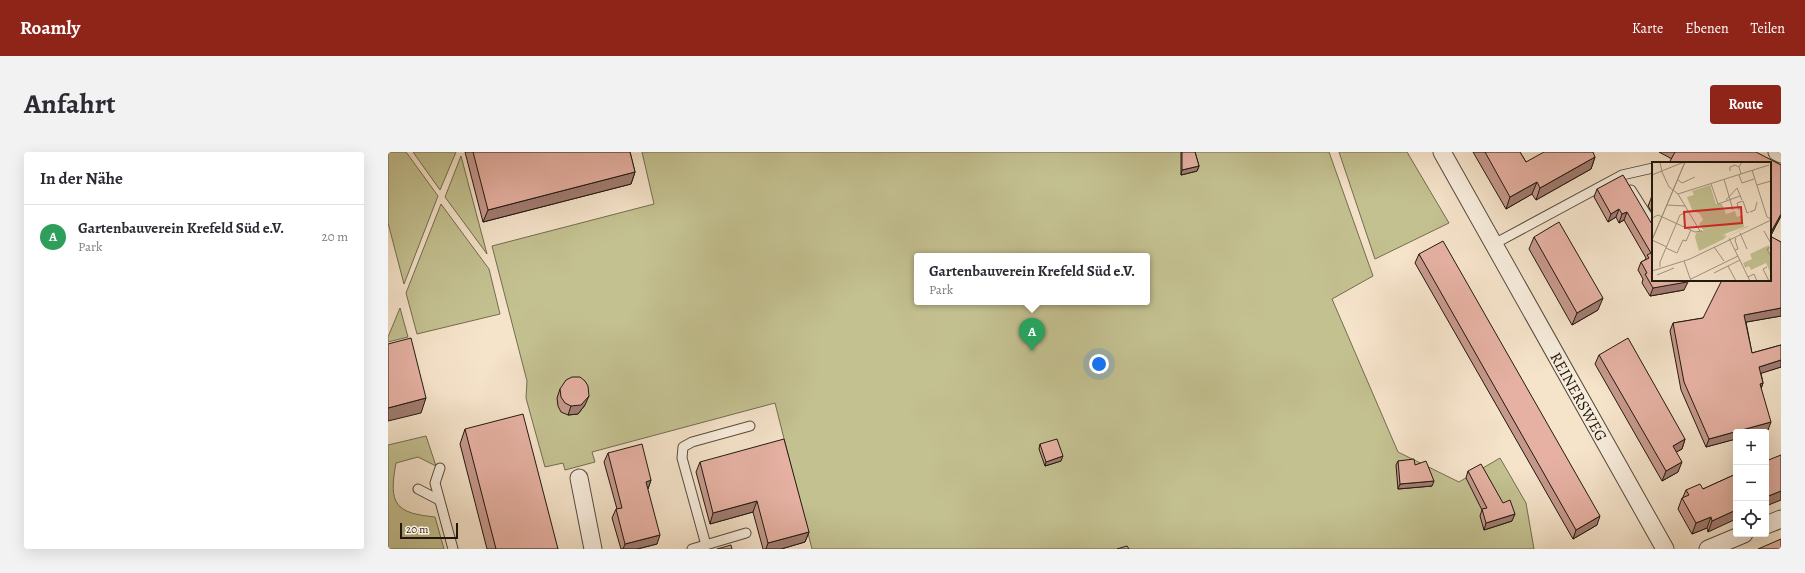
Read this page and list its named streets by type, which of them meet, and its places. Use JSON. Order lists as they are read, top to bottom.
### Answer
{
  "streets": {
    "street": ["REINERSWEG"]
  },
  "scale_bar": "20 m",
  "page": {
    "header": "Roamly",
    "nav": ["Karte", "Ebenen", "Teilen"],
    "title": "Anfahrt",
    "buttons": "Route",
    "heading": "In der Nähe",
    "list": [
      {
        "mark": "A",
        "name": "Gartenbauverein Krefeld Süd e.V.",
        "note": "Park",
        "value": "20 m"
      }
    ],
    "popup": ["Gartenbauverein Krefeld Süd e.V.", "Park"],
    "pins": "A",
    "map_buttons": ["+", "−"],
    "scale": "20 m"
  }
}
